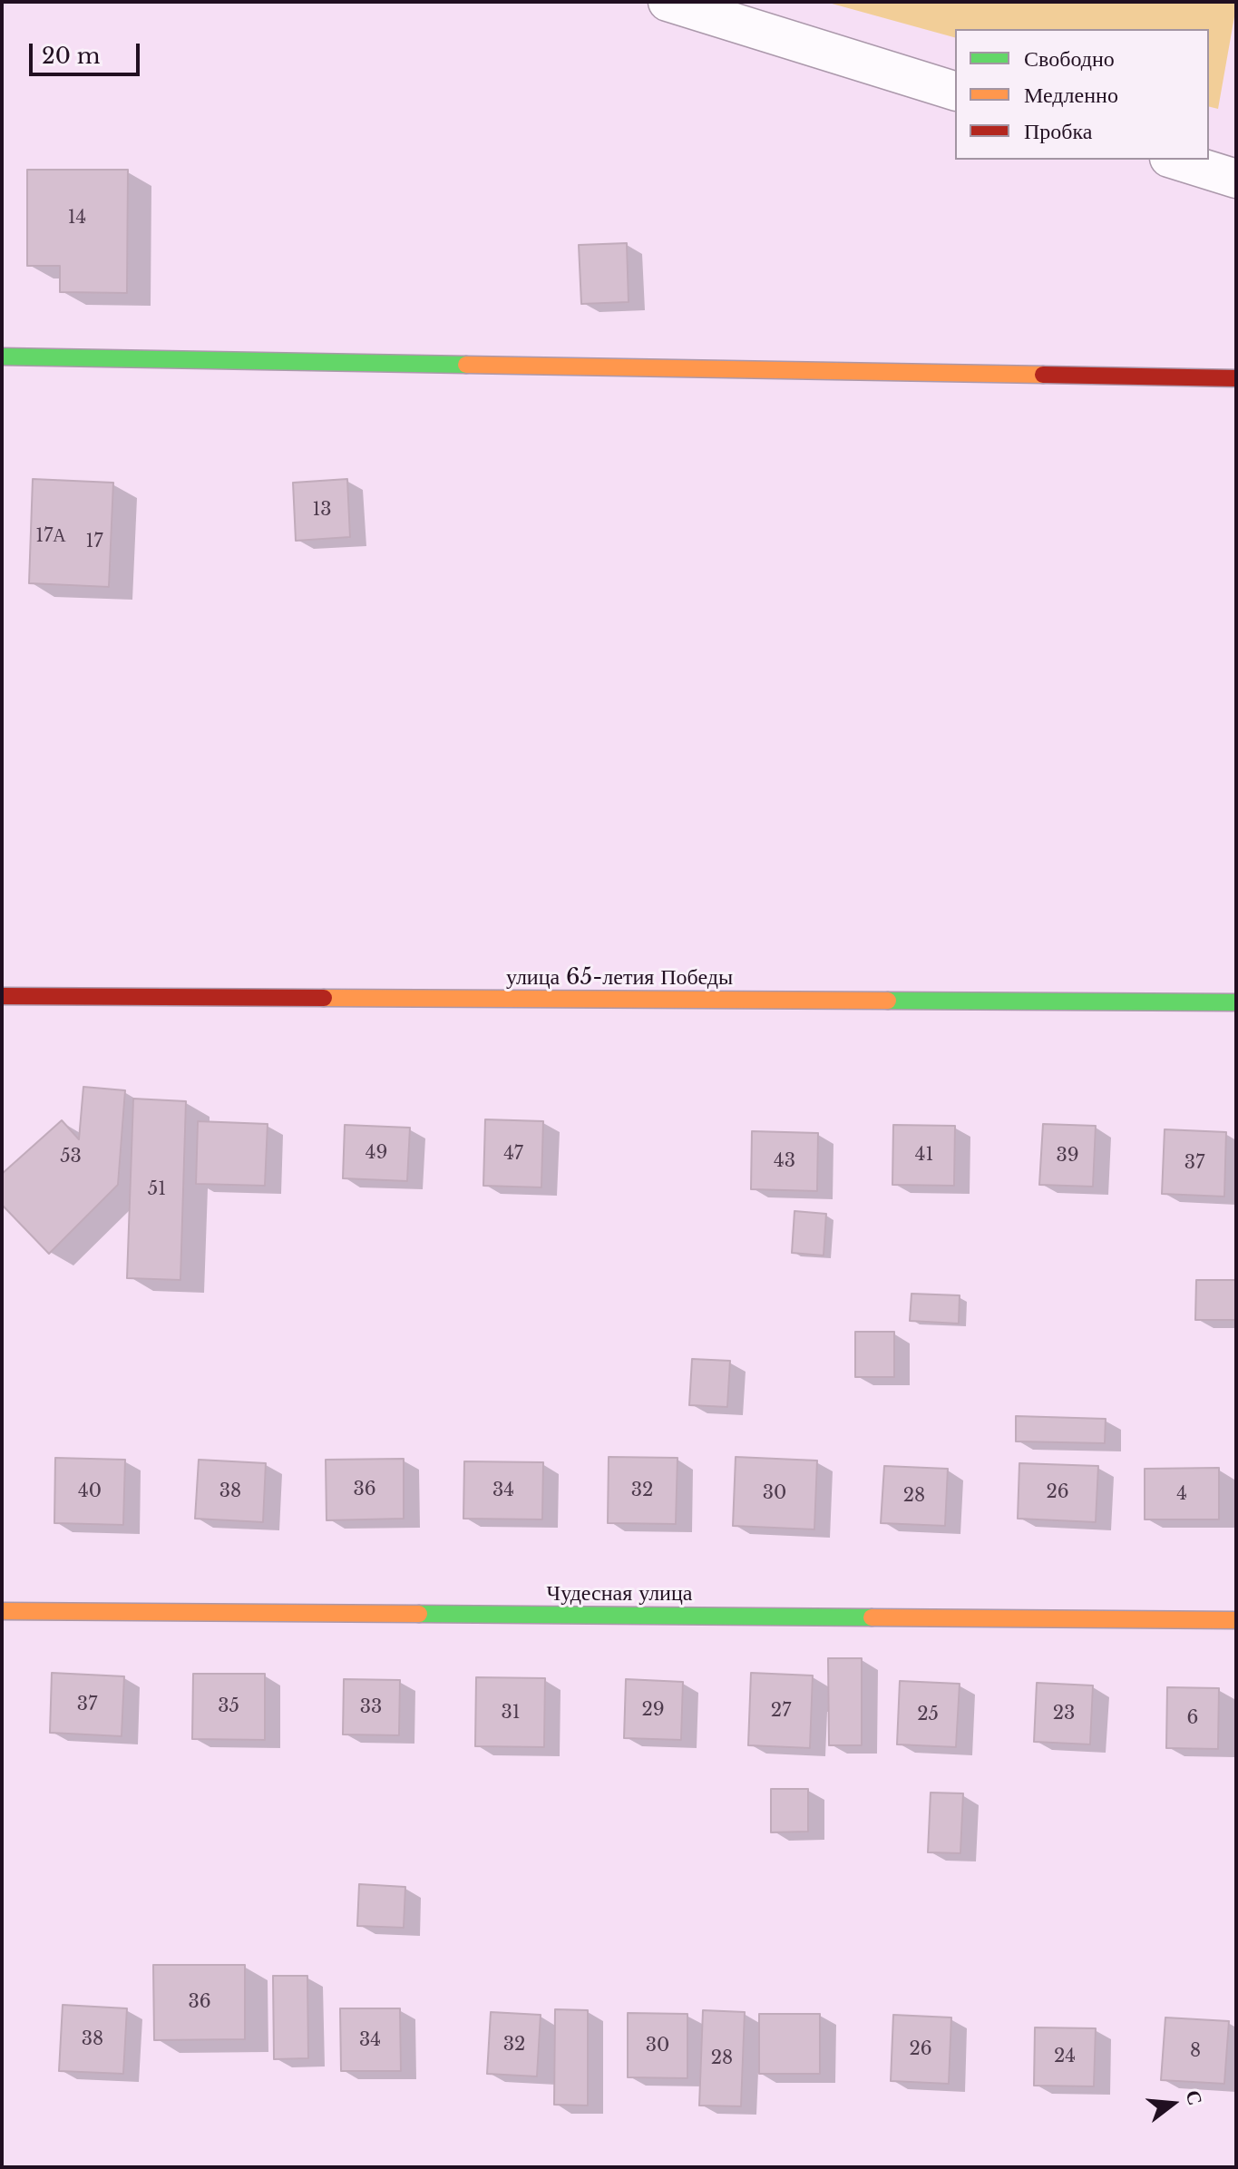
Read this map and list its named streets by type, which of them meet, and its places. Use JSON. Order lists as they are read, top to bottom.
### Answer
{
  "streets": {
    "street": ["улица 65-летия Победы", "Чудесная улица"]
  },
  "house_numbers": [
    "14",
    "13",
    "17А",
    "17",
    "49",
    "47",
    "41",
    "39",
    "53",
    "43",
    "37",
    "51",
    "36",
    "34",
    "32",
    "40",
    "38",
    "26",
    "30",
    "4",
    "28",
    "37",
    "35",
    "33",
    "29",
    "27",
    "31",
    "23",
    "25",
    "6",
    "36",
    "38",
    "34",
    "32",
    "30",
    "26",
    "8",
    "24",
    "28"
  ],
  "legend": ["Свободно", "Медленно", "Пробка"],
  "scale_bar": "20 m",
  "north": "right"
}
